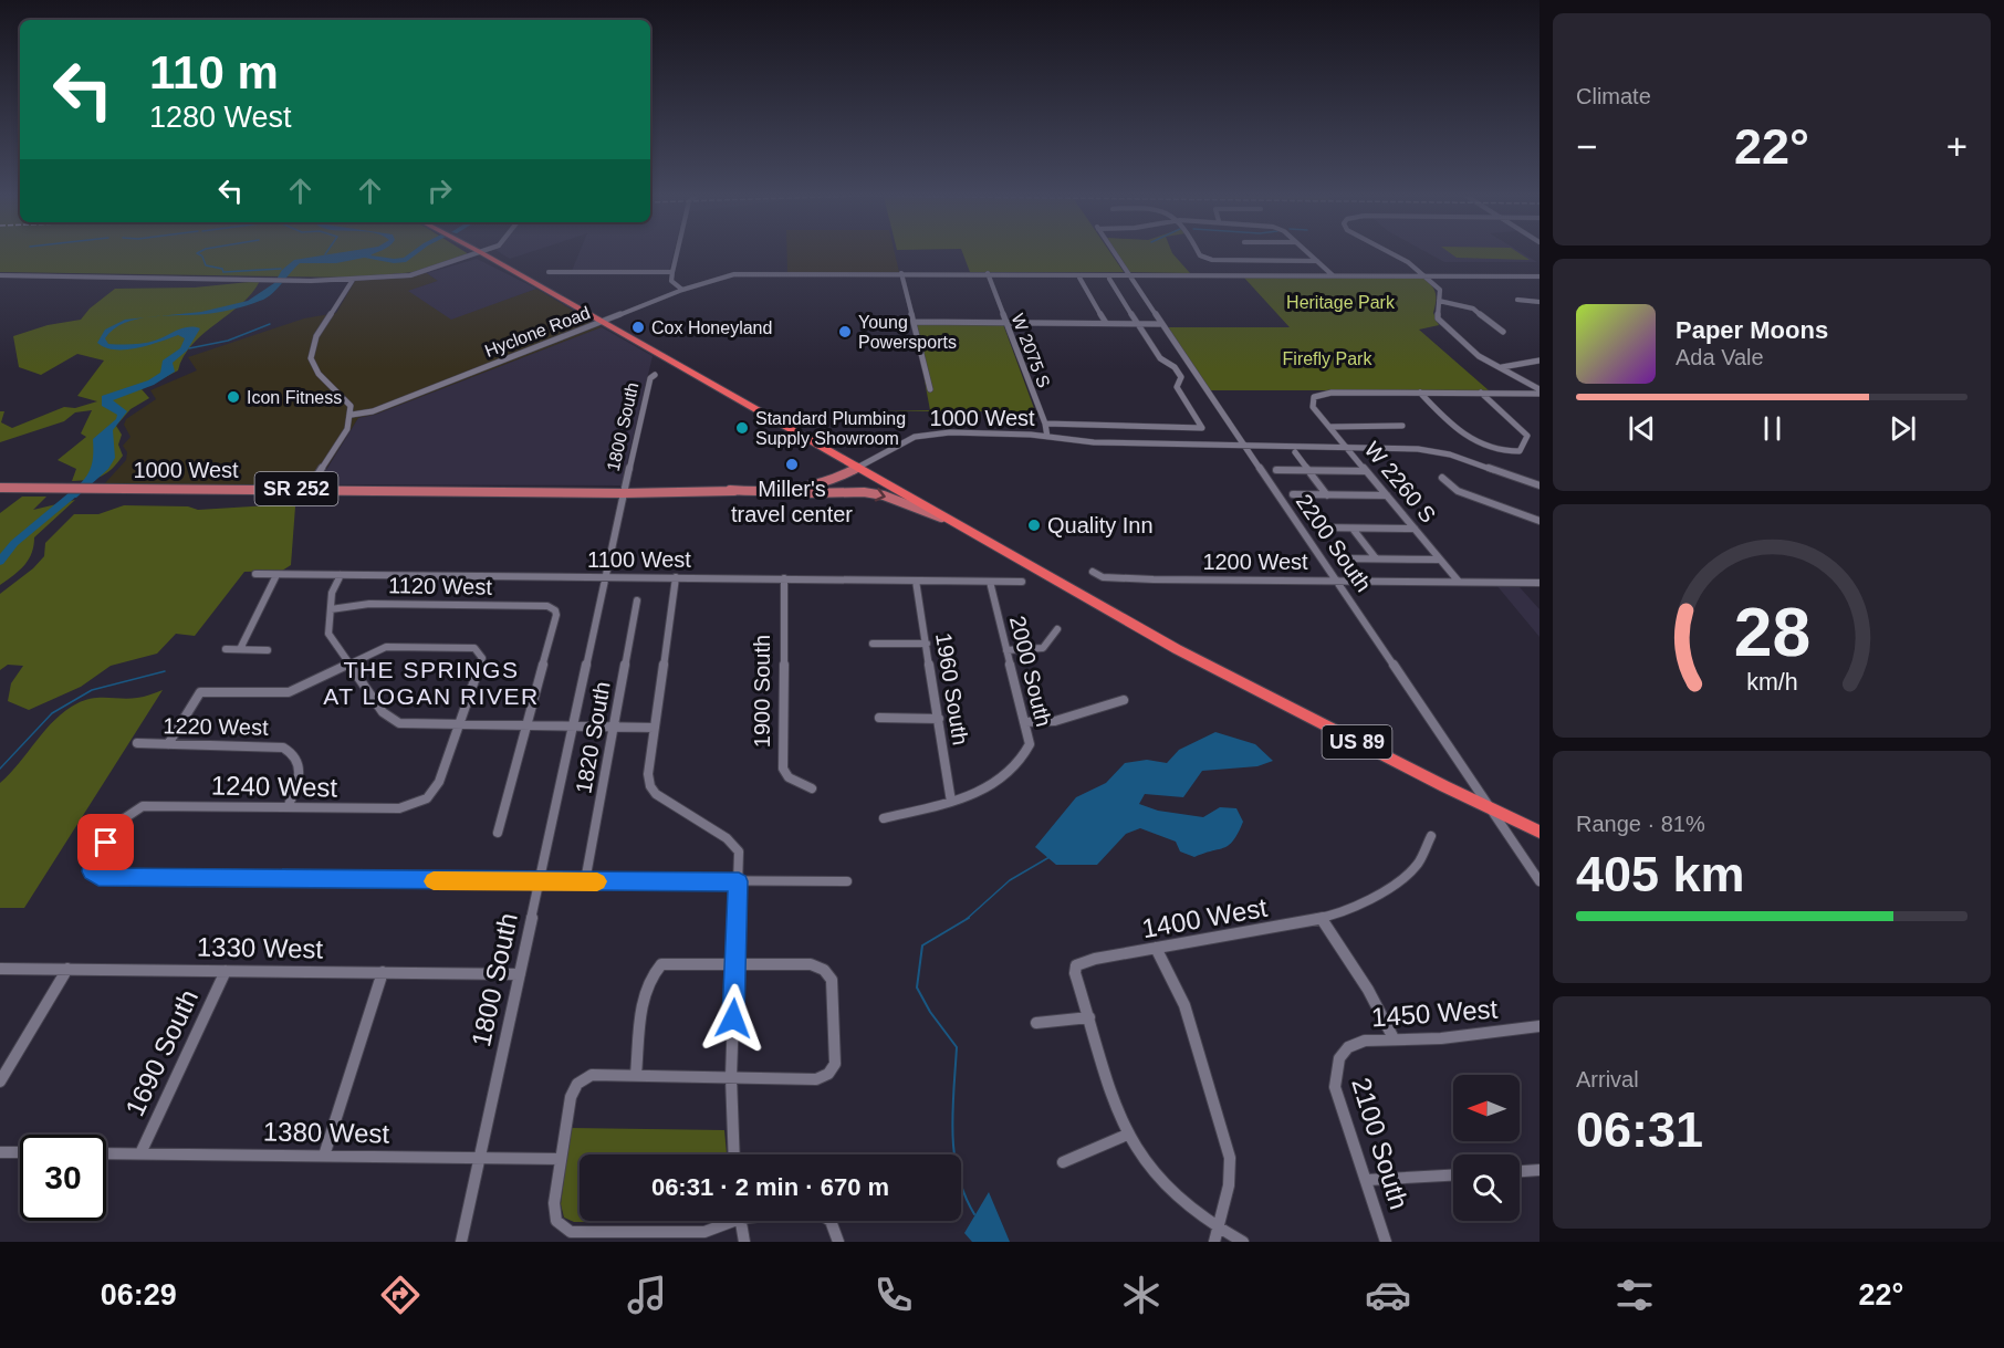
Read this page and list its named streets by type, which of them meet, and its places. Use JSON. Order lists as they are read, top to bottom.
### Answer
{
  "streets": {
    "highway": ["US 89"],
    "main road": ["1000 West", "SR 252"],
    "street": [
      "Hyclone Road",
      "W 2075 S",
      "1800 South",
      "W 2260 S",
      "2200 South",
      "1100 West",
      "1200 West",
      "1120 West",
      "2000 South",
      "1960 South",
      "1900 South",
      "1220 West",
      "1820 South",
      "1240 West",
      "1400 West",
      "1330 West",
      "1450 West",
      "1690 South",
      "1380 West",
      "2100 South"
    ]
  },
  "crossings": [
    ["Hyclone Road", "W 2075 S"],
    ["Hyclone Road", "2200 South"],
    ["Hyclone Road", "US 89"],
    ["W 2075 S", "1000 West"],
    ["1000 West", "1800 South"],
    ["1000 West", "W 2260 S"],
    ["1000 West", "2200 South"],
    ["1000 West", "US 89"],
    ["1800 South", "1100 West"],
    ["1800 South", "1240 West"],
    ["1800 South", "1330 West"],
    ["1800 South", "1380 West"],
    ["W 2260 S", "1200 West"],
    ["2200 South", "1200 West"],
    ["2200 South", "US 89"],
    ["1100 West", "2000 South"],
    ["1100 West", "1960 South"],
    ["1100 West", "1900 South"],
    ["2000 South", "1960 South"],
    ["1220 West", "1240 West"],
    ["1330 West", "1690 South"],
    ["1450 West", "2100 South"],
    ["1690 South", "1380 West"]
  ],
  "districts": ["THE SPRINGS AT LOGAN RIVER"],
  "parks": ["Heritage Park", "Firefly Park"],
  "places": [
    "Cox Honeyland",
    "Young Powersports",
    "Icon Fitness",
    "Standard Plumbing Supply Showroom",
    "Miller's travel center",
    "Quality Inn"
  ],
  "north": "left",
  "page": {
    "tile": [
      "Climate",
      ["Range · 81%", "405 km"],
      ["Arrival", "06:31"]
    ],
    "turn": ["110 m", "1280 West"],
    "heat": ["−", "22°", "+"],
    "song": ["Paper Moons", "Ada Vale"],
    "limit": "30",
    "trip": "06:31 · 2 min · 670 m",
    "tabs": ["06:29", "22°"],
    "gauge": ["28", "km/h"]
  }
}
